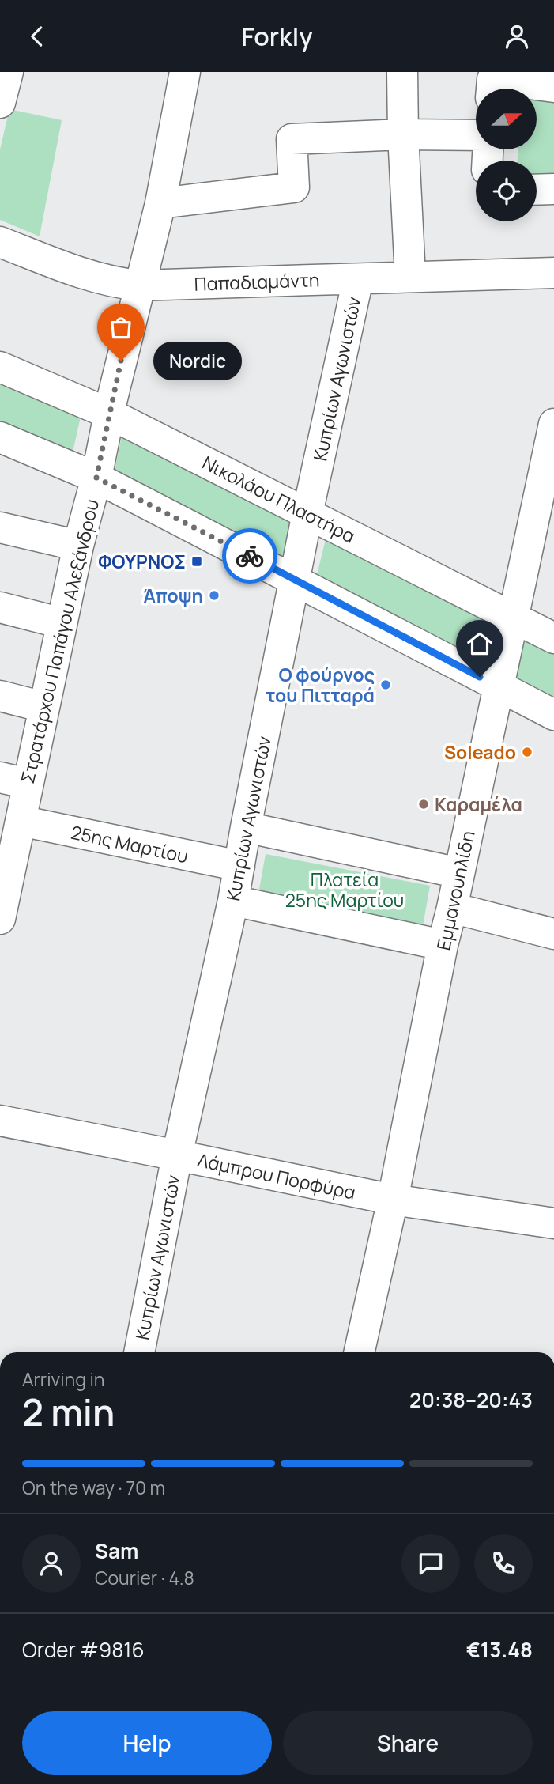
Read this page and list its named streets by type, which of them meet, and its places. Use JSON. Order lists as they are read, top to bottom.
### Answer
{
  "streets": {
    "street": [
      "Παπαδιαμάντη",
      "Κυπρίων Αγωνιστών",
      "Νικολάου Πλαστήρα",
      "Στρατάρχου Παπάγου Αλεξάνδρου",
      "25ης Μαρτίου",
      "Εμμανουηλίδη",
      "Λάμπρου Πορφύρα"
    ]
  },
  "crossings": [
    ["Παπαδιαμάντη", "Κυπρίων Αγωνιστών"],
    ["Παπαδιαμάντη", "Στρατάρχου Παπάγου Αλεξάνδρου"],
    ["Κυπρίων Αγωνιστών", "Νικολάου Πλαστήρα"],
    ["Κυπρίων Αγωνιστών", "25ης Μαρτίου"],
    ["Κυπρίων Αγωνιστών", "Λάμπρου Πορφύρα"],
    ["Νικολάου Πλαστήρα", "Στρατάρχου Παπάγου Αλεξάνδρου"],
    ["Νικολάου Πλαστήρα", "Εμμανουηλίδη"],
    ["Στρατάρχου Παπάγου Αλεξάνδρου", "25ης Μαρτίου"],
    ["Εμμανουηλίδη", "Λάμπρου Πορφύρα"]
  ],
  "parks": ["Πλατεία 25ης Μαρτίου"],
  "places": {
    "other": [
      "Nordic",
      "Άποψη",
      "Ο φούρνος του Πιτταρά",
      "Soleado",
      "Καραμέλα"
    ],
    "transit": ["ΦΟΥΡΝΟΣ"]
  },
  "north": "right",
  "page": {
    "header": "Forkly",
    "bubble": "Nordic",
    "heading": ["2 min", "Arriving in", "20:38–20:43"],
    "panel": [
      "Sam",
      "Courier · 4.8",
      "Order #9816",
      "€13.48"
    ],
    "bar": "On the way · 70 m",
    "buttons": ["Help", "Share"]
  }
}
